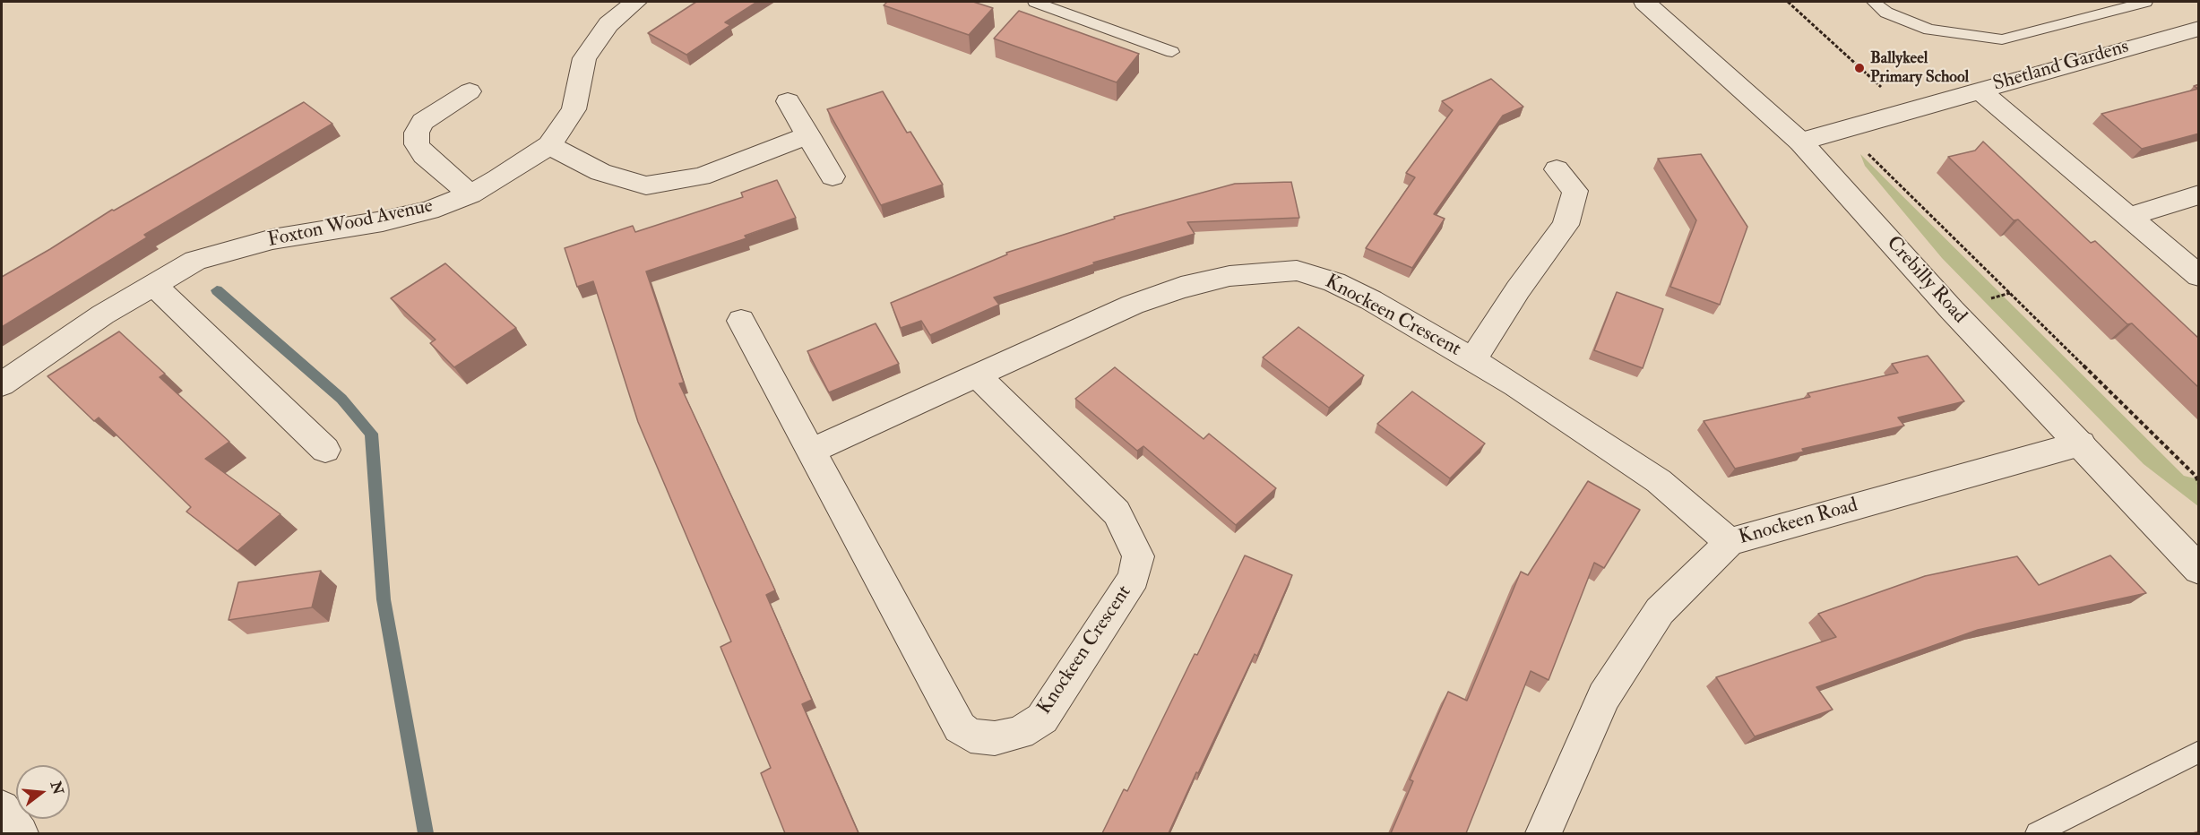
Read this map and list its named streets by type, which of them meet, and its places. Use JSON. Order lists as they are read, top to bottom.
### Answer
{
  "streets": {
    "street": [
      "Shetland Gardens",
      "Foxton Wood Avenue",
      "Crebilly Road",
      "Knockeen Crescent",
      "Knockeen Road"
    ]
  },
  "crossings": [
    ["Shetland Gardens", "Crebilly Road"],
    ["Crebilly Road", "Knockeen Road"],
    ["Knockeen Crescent", "Knockeen Road"]
  ],
  "places": ["Ballykeel Primary School"],
  "north": "right"
}
